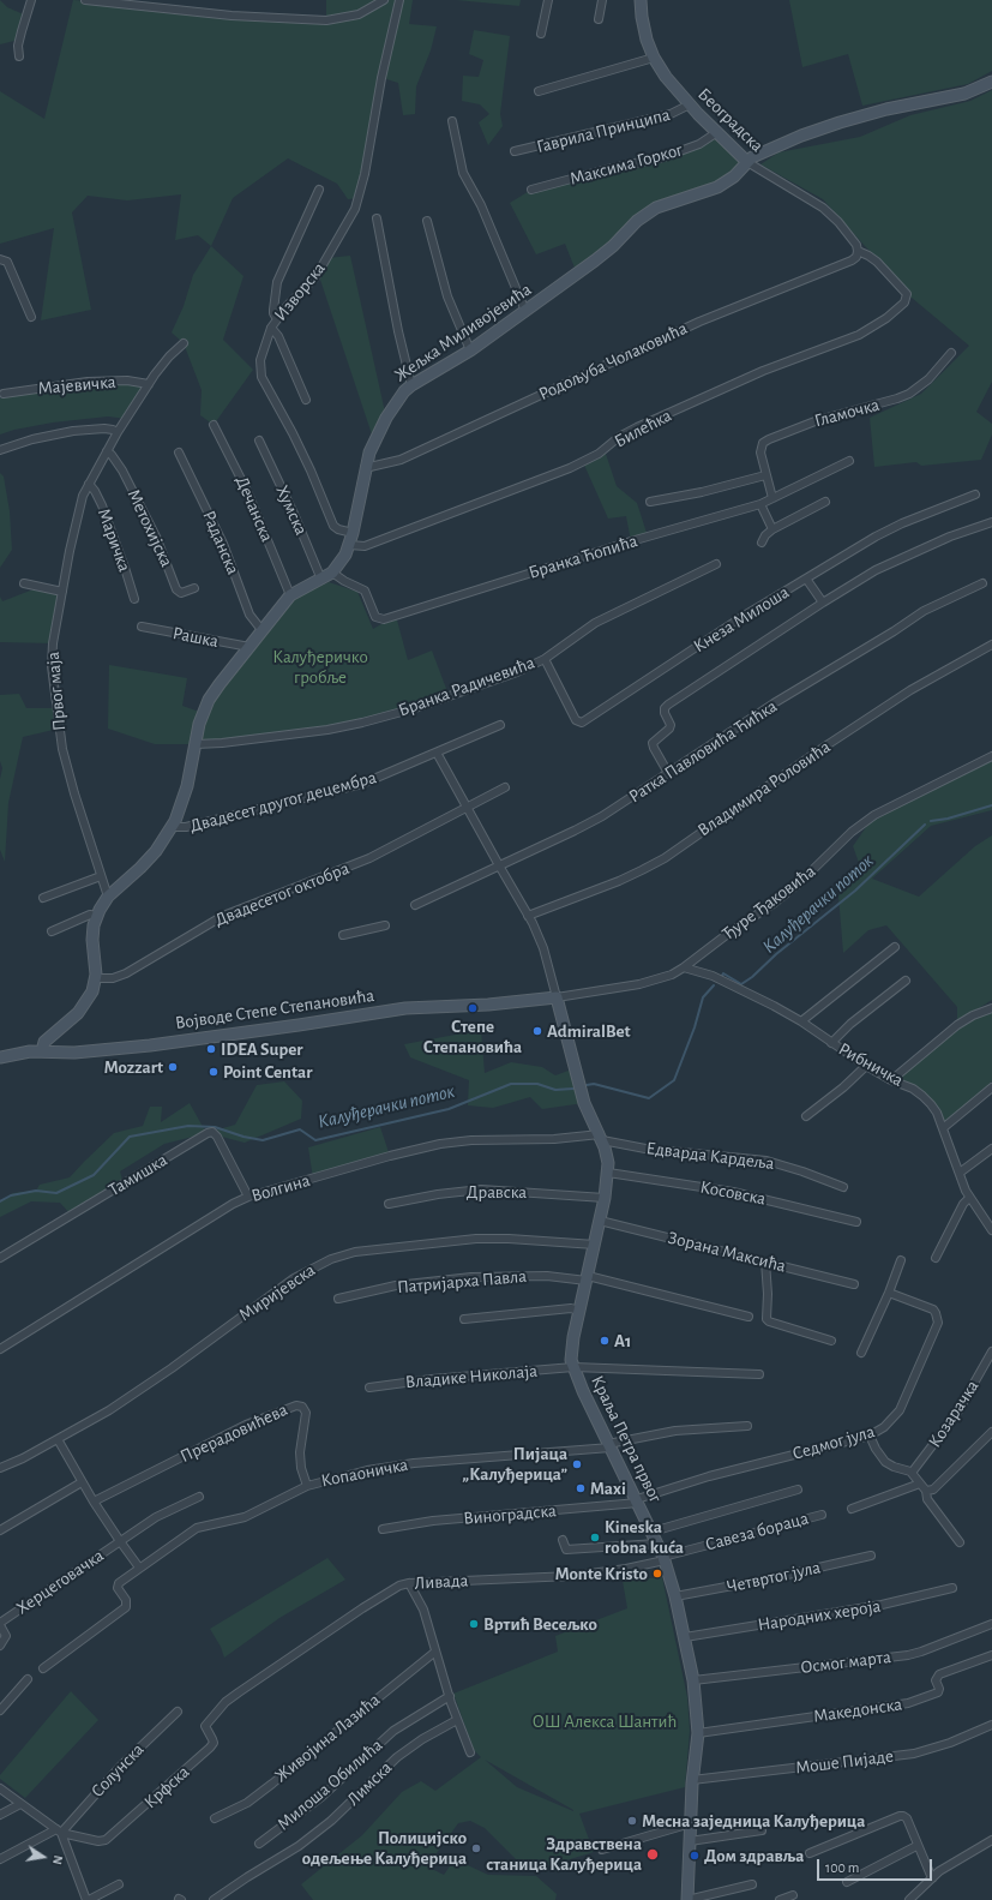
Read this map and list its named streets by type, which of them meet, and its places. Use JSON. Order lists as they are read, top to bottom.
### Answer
{
  "streets": {
    "street": [
      "Београдска",
      "Гаврила Принципа",
      "Максима Горког",
      "Изворска",
      "Жељка Миливојевића",
      "Родољуба Чолаковића",
      "Мајевичка",
      "Гламочка",
      "Билећка",
      "Дечанска",
      "Хумска",
      "Метохијска",
      "Маричка",
      "Раданска",
      "Бранка Ћопића",
      "Кнеза Милоша",
      "Рашка",
      "Бранка Радичевића",
      "Првог маја",
      "Ратка Павловића Ћићка",
      "Владимира Роловића",
      "Двадесет другог децембра",
      "Двадесетог октобра",
      "Ђуре Ђаковића",
      "Војводе Степе Степановића",
      "Рибничка",
      "Едварда Кардеља",
      "Тамишка",
      "Волгина",
      "Дравска",
      "Косовска",
      "Зорана Максића",
      "Патријарха Павла",
      "Миријевска",
      "Владике Николаја",
      "Козарачка",
      "Прерадовићева",
      "Краља Петра првог",
      "Седмог јула",
      "Копаоничка",
      "Виноградска",
      "Савеза бораца",
      "Четвртог јула",
      "Херцеговачка",
      "Ливада",
      "Народних хероја",
      "Осмог марта",
      "Македонска",
      "Живојина Лазића",
      "Моше Пијаде",
      "Солунска",
      "Лимска",
      "Милоша Обилића",
      "Крфска"
    ]
  },
  "crossings": [
    ["Београдска", "Гаврила Принципа"],
    ["Београдска", "Максима Горког"],
    ["Београдска", "Жељка Миливојевића"],
    ["Београдска", "Родољуба Чолаковића"],
    ["Београдска", "Билећка"],
    ["Изворска", "Жељка Миливојевића"],
    ["Жељка Миливојевића", "Родољуба Чолаковића"],
    ["Жељка Миливојевића", "Билећка"],
    ["Жељка Миливојевића", "Дечанска"],
    ["Жељка Миливојевића", "Хумска"],
    ["Жељка Миливојевића", "Раданска"],
    ["Жељка Миливојевића", "Бранка Ћопића"],
    ["Жељка Миливојевића", "Рашка"],
    ["Жељка Миливојевића", "Бранка Радичевића"],
    ["Жељка Миливојевића", "Првог маја"],
    ["Жељка Миливојевића", "Двадесет другог децембра"],
    ["Жељка Миливојевића", "Двадесетог октобра"],
    ["Жељка Миливојевића", "Војводе Степе Степановића"],
    ["Родољуба Чолаковића", "Билећка"],
    ["Мајевичка", "Првог маја"],
    ["Гламочка", "Бранка Ћопића"],
    ["Метохијска", "Првог маја"],
    ["Маричка", "Првог маја"],
    ["Кнеза Милоша", "Бранка Радичевића"],
    ["Кнеза Милоша", "Ратка Павловића Ћићка"],
    ["Ђуре Ђаковића", "Војводе Степе Степановића"],
    ["Ђуре Ђаковића", "Рибничка"],
    ["Ђуре Ђаковића", "Краља Петра првог"],
    ["Војводе Степе Степановића", "Краља Петра првог"],
    ["Едварда Кардеља", "Волгина"],
    ["Едварда Кардеља", "Краља Петра првог"],
    ["Тамишка", "Волгина"],
    ["Волгина", "Краља Петра првог"],
    ["Дравска", "Краља Петра првог"],
    ["Косовска", "Краља Петра првог"],
    ["Зорана Максића", "Краља Петра првог"],
    ["Патријарха Павла", "Краља Петра првог"],
    ["Миријевска", "Краља Петра првог"],
    ["Владике Николаја", "Краља Петра првог"],
    ["Прерадовићева", "Копаоничка"],
    ["Краља Петра првог", "Седмог јула"],
    ["Краља Петра првог", "Копаоничка"],
    ["Краља Петра првог", "Виноградска"],
    ["Краља Петра првог", "Савеза бораца"],
    ["Краља Петра првог", "Четвртог јула"],
    ["Краља Петра првог", "Ливада"],
    ["Краља Петра првог", "Народних хероја"],
    ["Краља Петра првог", "Осмог марта"],
    ["Краља Петра првог", "Македонска"],
    ["Краља Петра првог", "Моше Пијаде"],
    ["Седмог јула", "Виноградска"],
    ["Савеза бораца", "Ливада"],
    ["Ливада", "Крфска"],
    ["Солунска", "Крфска"]
  ],
  "water": ["Калуђерачки поток"],
  "parks": ["Калуђеричко гробље", "ОШ Алекса Шантић"],
  "places": [
    "Степе Степановића",
    "AdmiralBet",
    "IDEA Super",
    "Mozzart",
    "Point Centar",
    "A1",
    "Пијаца „Калуђерица”",
    "Maxi",
    "Kineska robna kuća",
    "Monte Kristo",
    "Вртић Весељко",
    "Месна заједница Калуђерица",
    "Полицијско одељење Калуђерица",
    "Здравствена станица Калуђерица",
    "Дом здравља"
  ],
  "scale_bar": "100 m",
  "north": "right"
}
